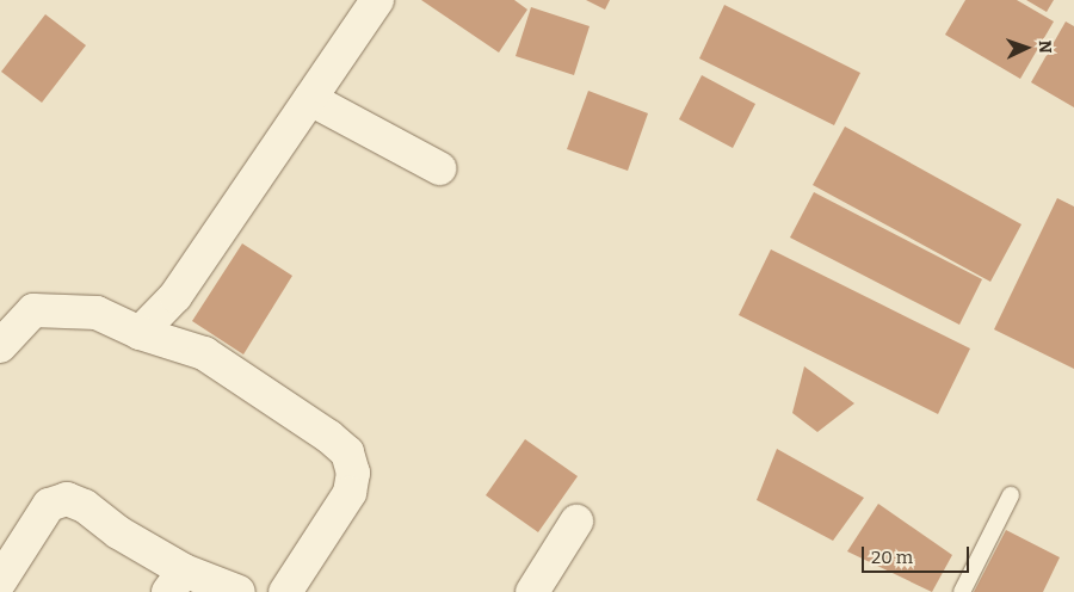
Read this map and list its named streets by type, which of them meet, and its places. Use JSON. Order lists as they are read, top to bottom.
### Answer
{
  "scale_bar": "20 m",
  "north": "right"
}
